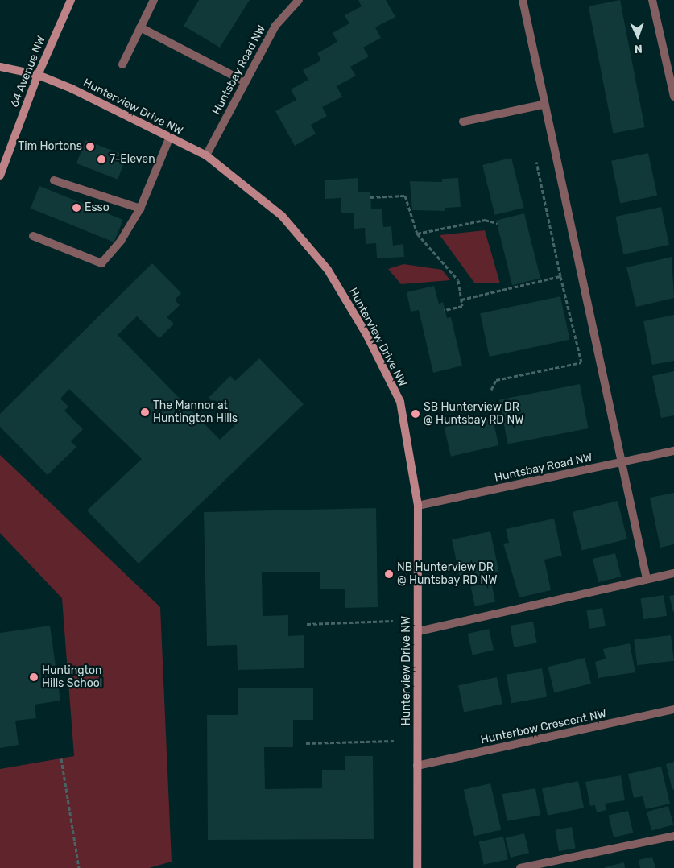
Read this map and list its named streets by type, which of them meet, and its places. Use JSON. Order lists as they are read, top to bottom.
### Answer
{
  "streets": {
    "street": [
      "Huntsbay Road NW",
      "64 Avenue NW",
      "Hunterview Drive NW",
      "Hunterbow Crescent NW"
    ]
  },
  "crossings": [
    ["Huntsbay Road NW", "Hunterview Drive NW"],
    ["64 Avenue NW", "Hunterview Drive NW"],
    ["Hunterview Drive NW", "Hunterbow Crescent NW"]
  ],
  "places": [
    "Tim Hortons",
    "7-Eleven",
    "Esso",
    "The Mannor at Huntington Hills",
    "SB Hunterview DR @ Huntsbay RD NW",
    "NB Hunterview DR @ Huntsbay RD NW",
    "Huntington Hills School"
  ],
  "north": "bottom"
}
